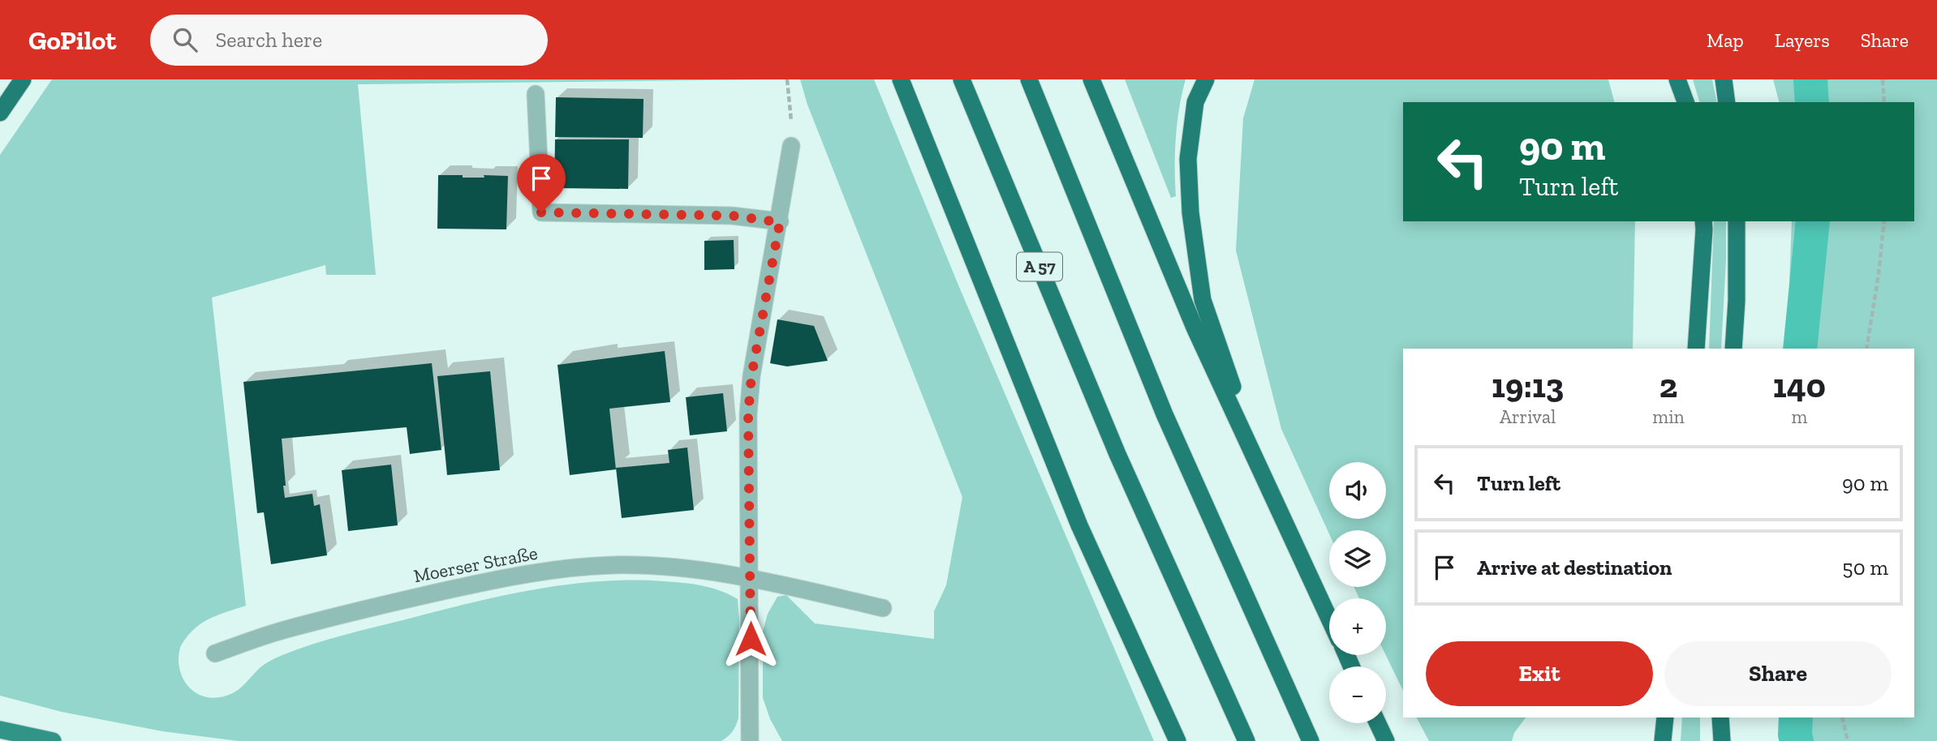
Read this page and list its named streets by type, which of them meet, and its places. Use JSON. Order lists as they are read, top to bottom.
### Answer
{
  "streets": {
    "highway": ["A 57"],
    "street": ["Moerser Straße"]
  },
  "page": {
    "header": "GoPilot",
    "search": "Search here",
    "nav": ["Map", "Layers", "Share"],
    "turn": ["90 m", "Turn left"],
    "eta": [
      "19:13",
      "Arrival",
      "2",
      "min",
      "140",
      "m"
    ],
    "list": [
      {
        "name": "Turn left",
        "value": "90 m"
      },
      {
        "name": "Arrive at destination",
        "value": "50 m"
      }
    ],
    "map_buttons": ["+", "−"],
    "buttons": ["Exit", "Share"]
  }
}
